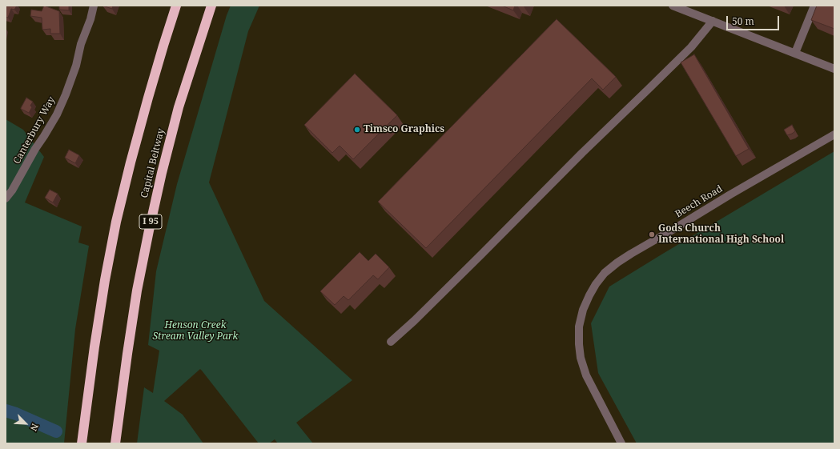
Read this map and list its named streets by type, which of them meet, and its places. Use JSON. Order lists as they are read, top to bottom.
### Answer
{
  "streets": {
    "highway": ["Capital Beltway", "I 95"],
    "street": ["Canterbury Way", "Beech Road"]
  },
  "parks": ["Henson Creek Stream Valley Park"],
  "places": ["Timsco Graphics", "Gods Church International High School"],
  "scale_bar": "50 m",
  "north": "bottom right"
}
